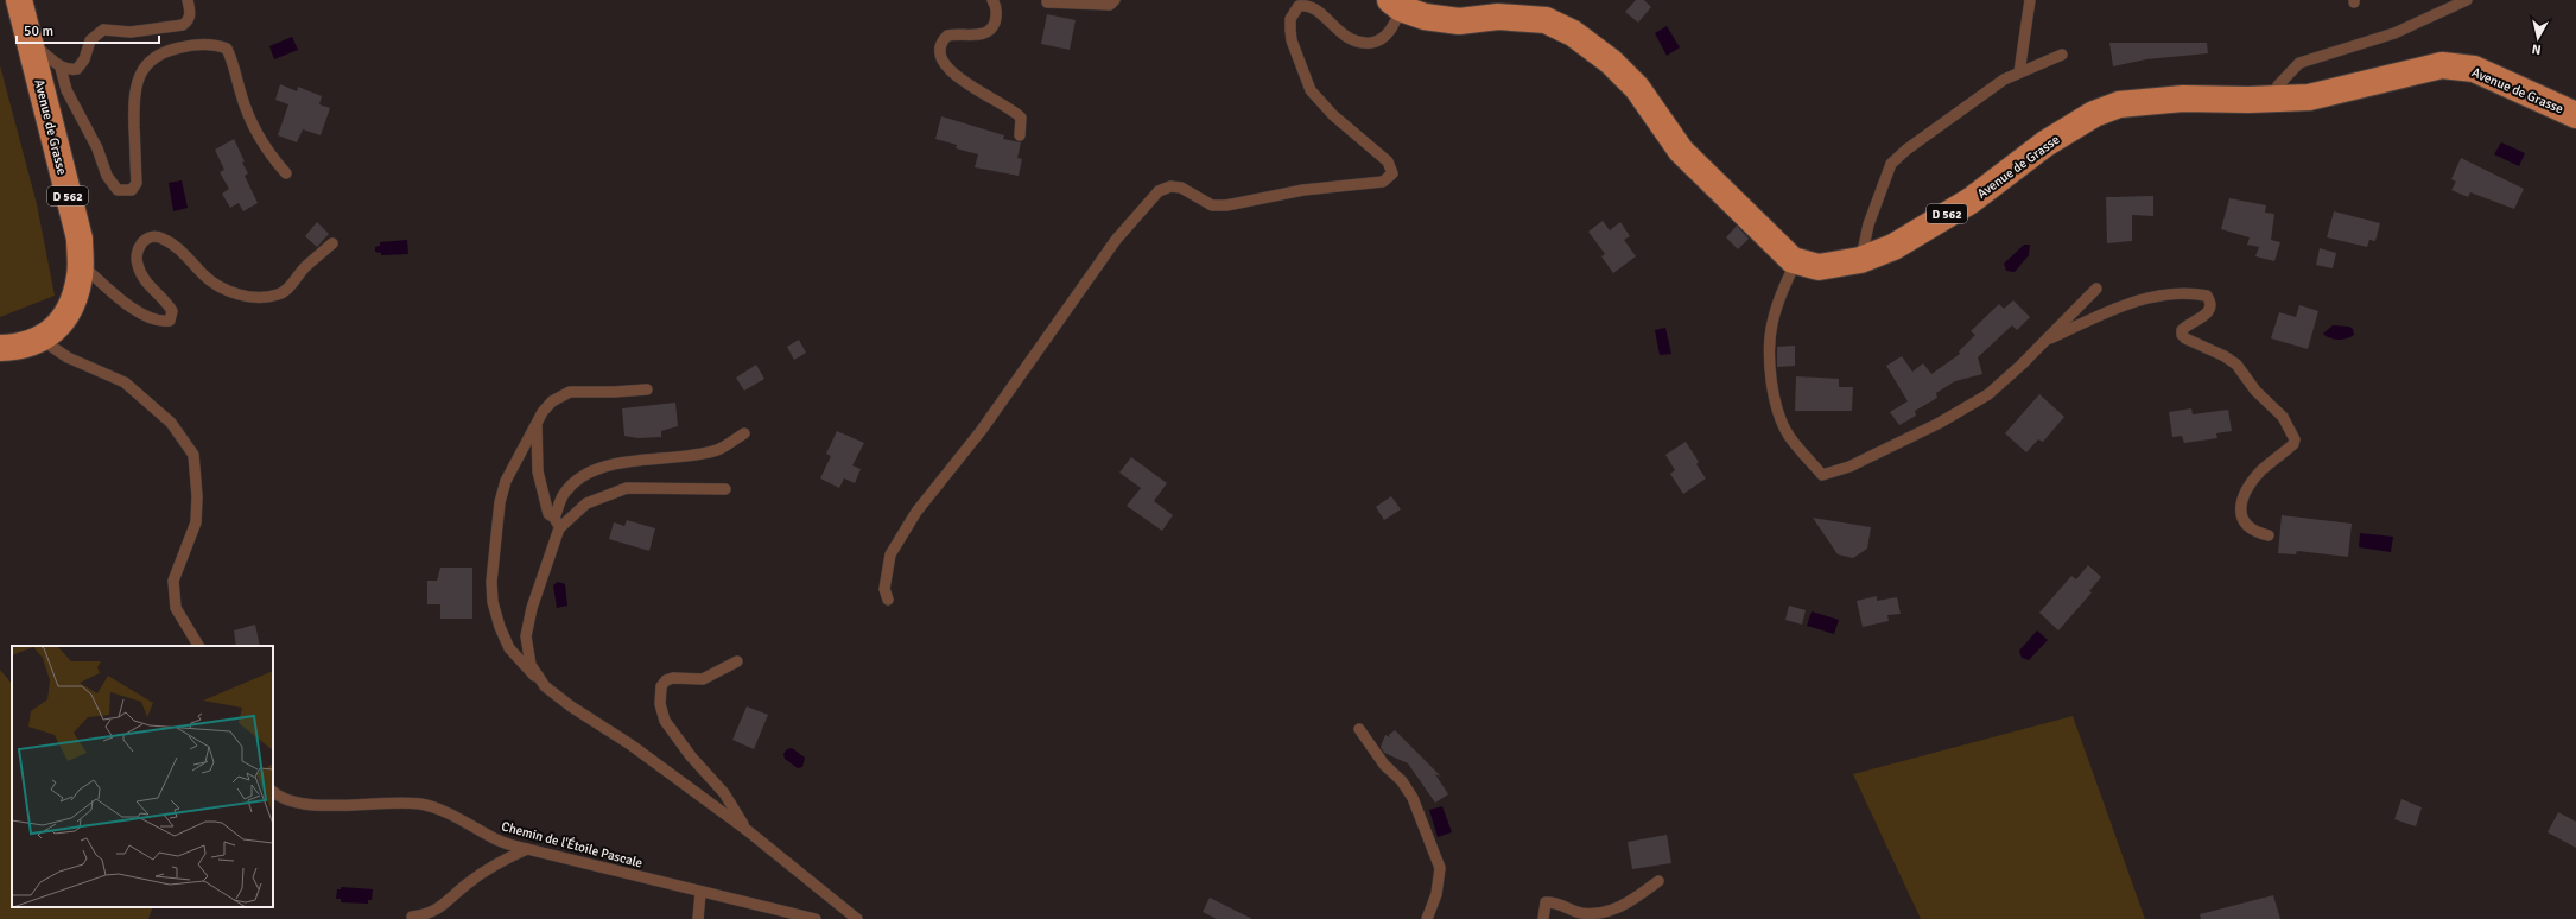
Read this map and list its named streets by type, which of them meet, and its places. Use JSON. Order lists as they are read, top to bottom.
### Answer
{
  "streets": {
    "main road": ["Avenue de Grasse", "D 562"],
    "lane": ["Chemin de l'Étoile Pascale"]
  },
  "scale_bar": "50 m",
  "north": "bottom"
}
